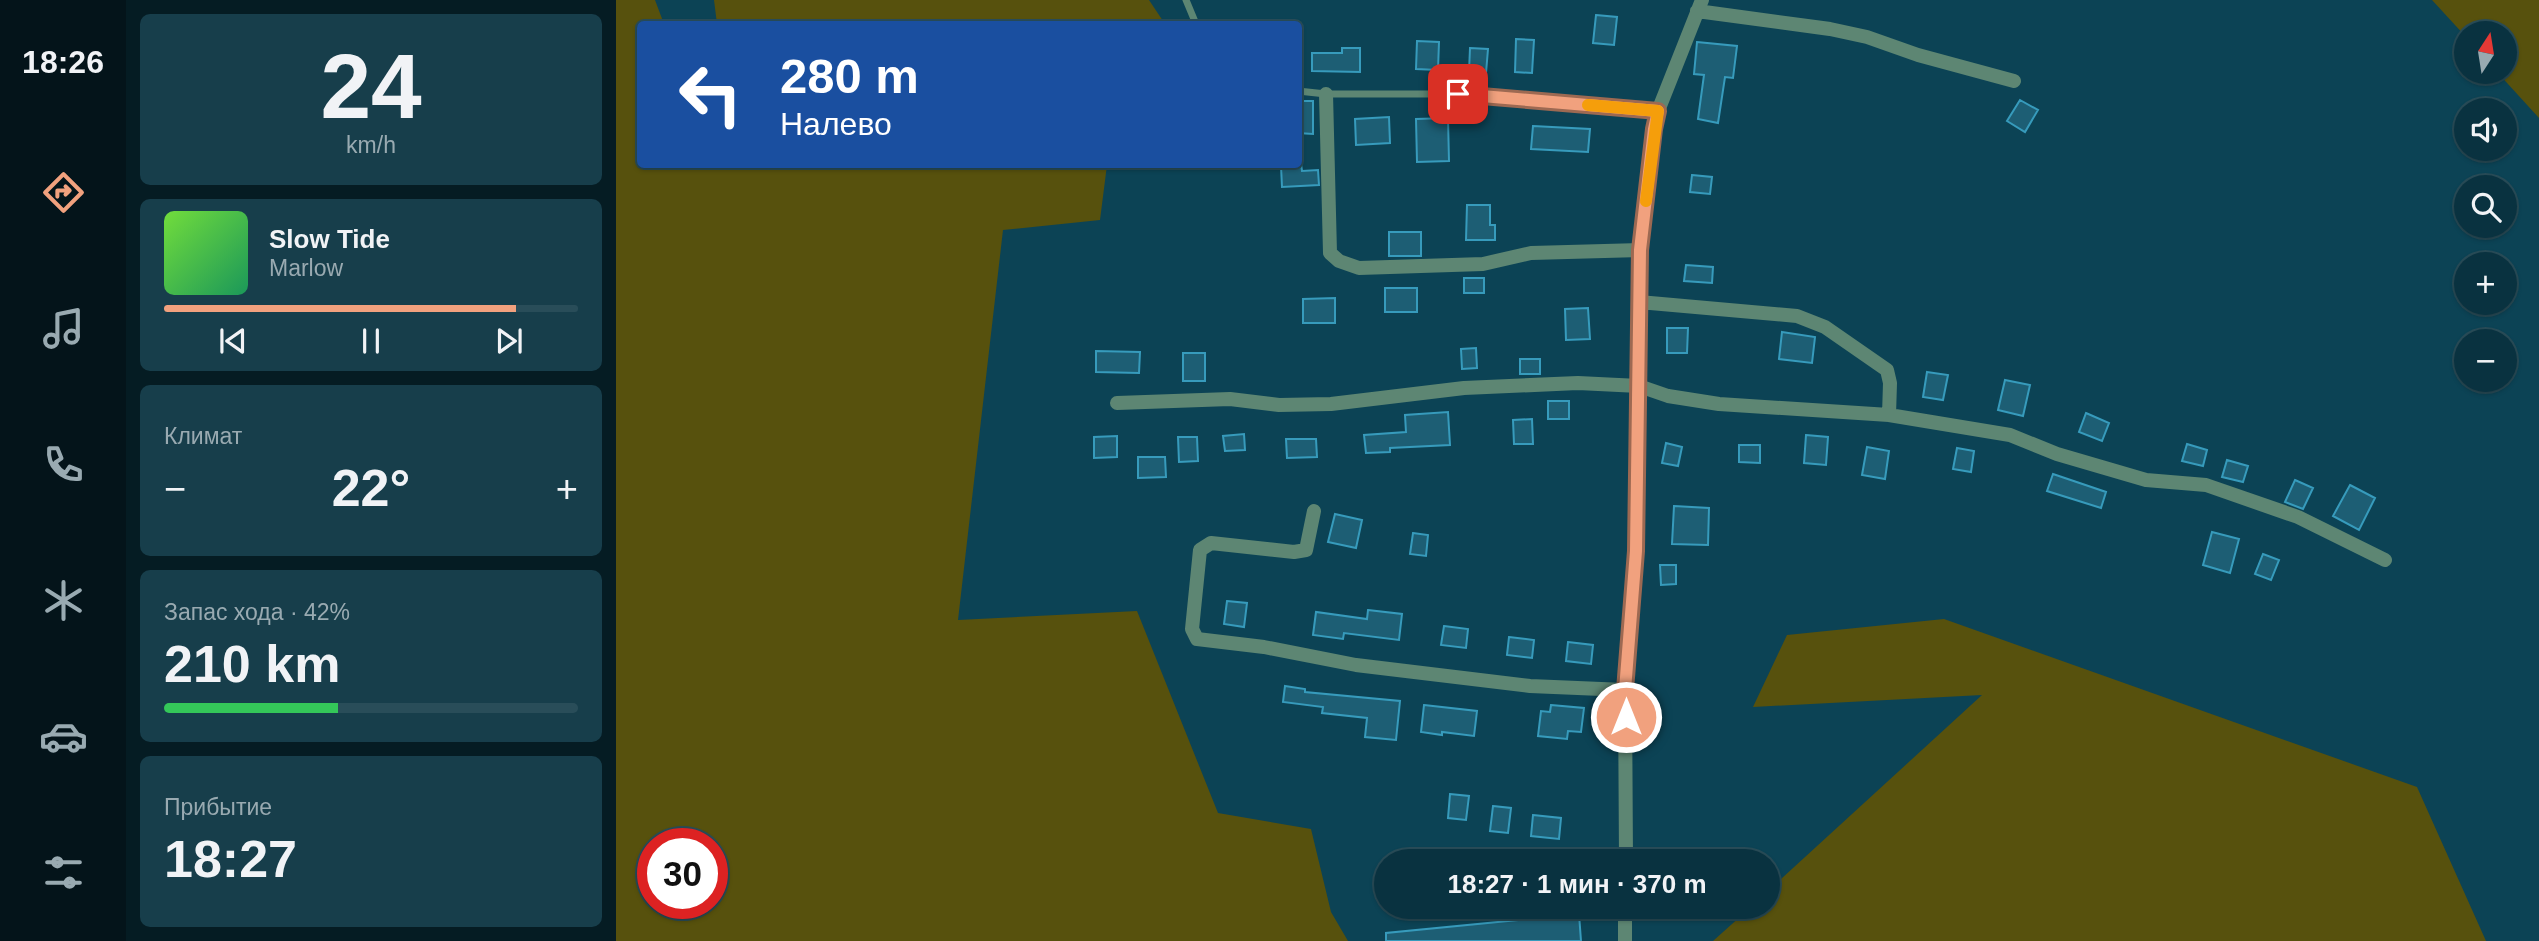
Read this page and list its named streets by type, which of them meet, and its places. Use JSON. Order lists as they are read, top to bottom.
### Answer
{
  "north": "top",
  "page": {
    "tabs": "18:26",
    "tile": [
      ["24", "km/h"],
      "Климат",
      ["Запас хода · 42%", "210 km"],
      ["Прибытие", "18:27"]
    ],
    "map_buttons": ["+", "−"],
    "turn": ["280 m", "Налево"],
    "song": ["Slow Tide", "Marlow"],
    "heat": ["−", "22°", "+"],
    "limit": "30",
    "trip": "18:27 · 1 мин · 370 m"
  }
}
